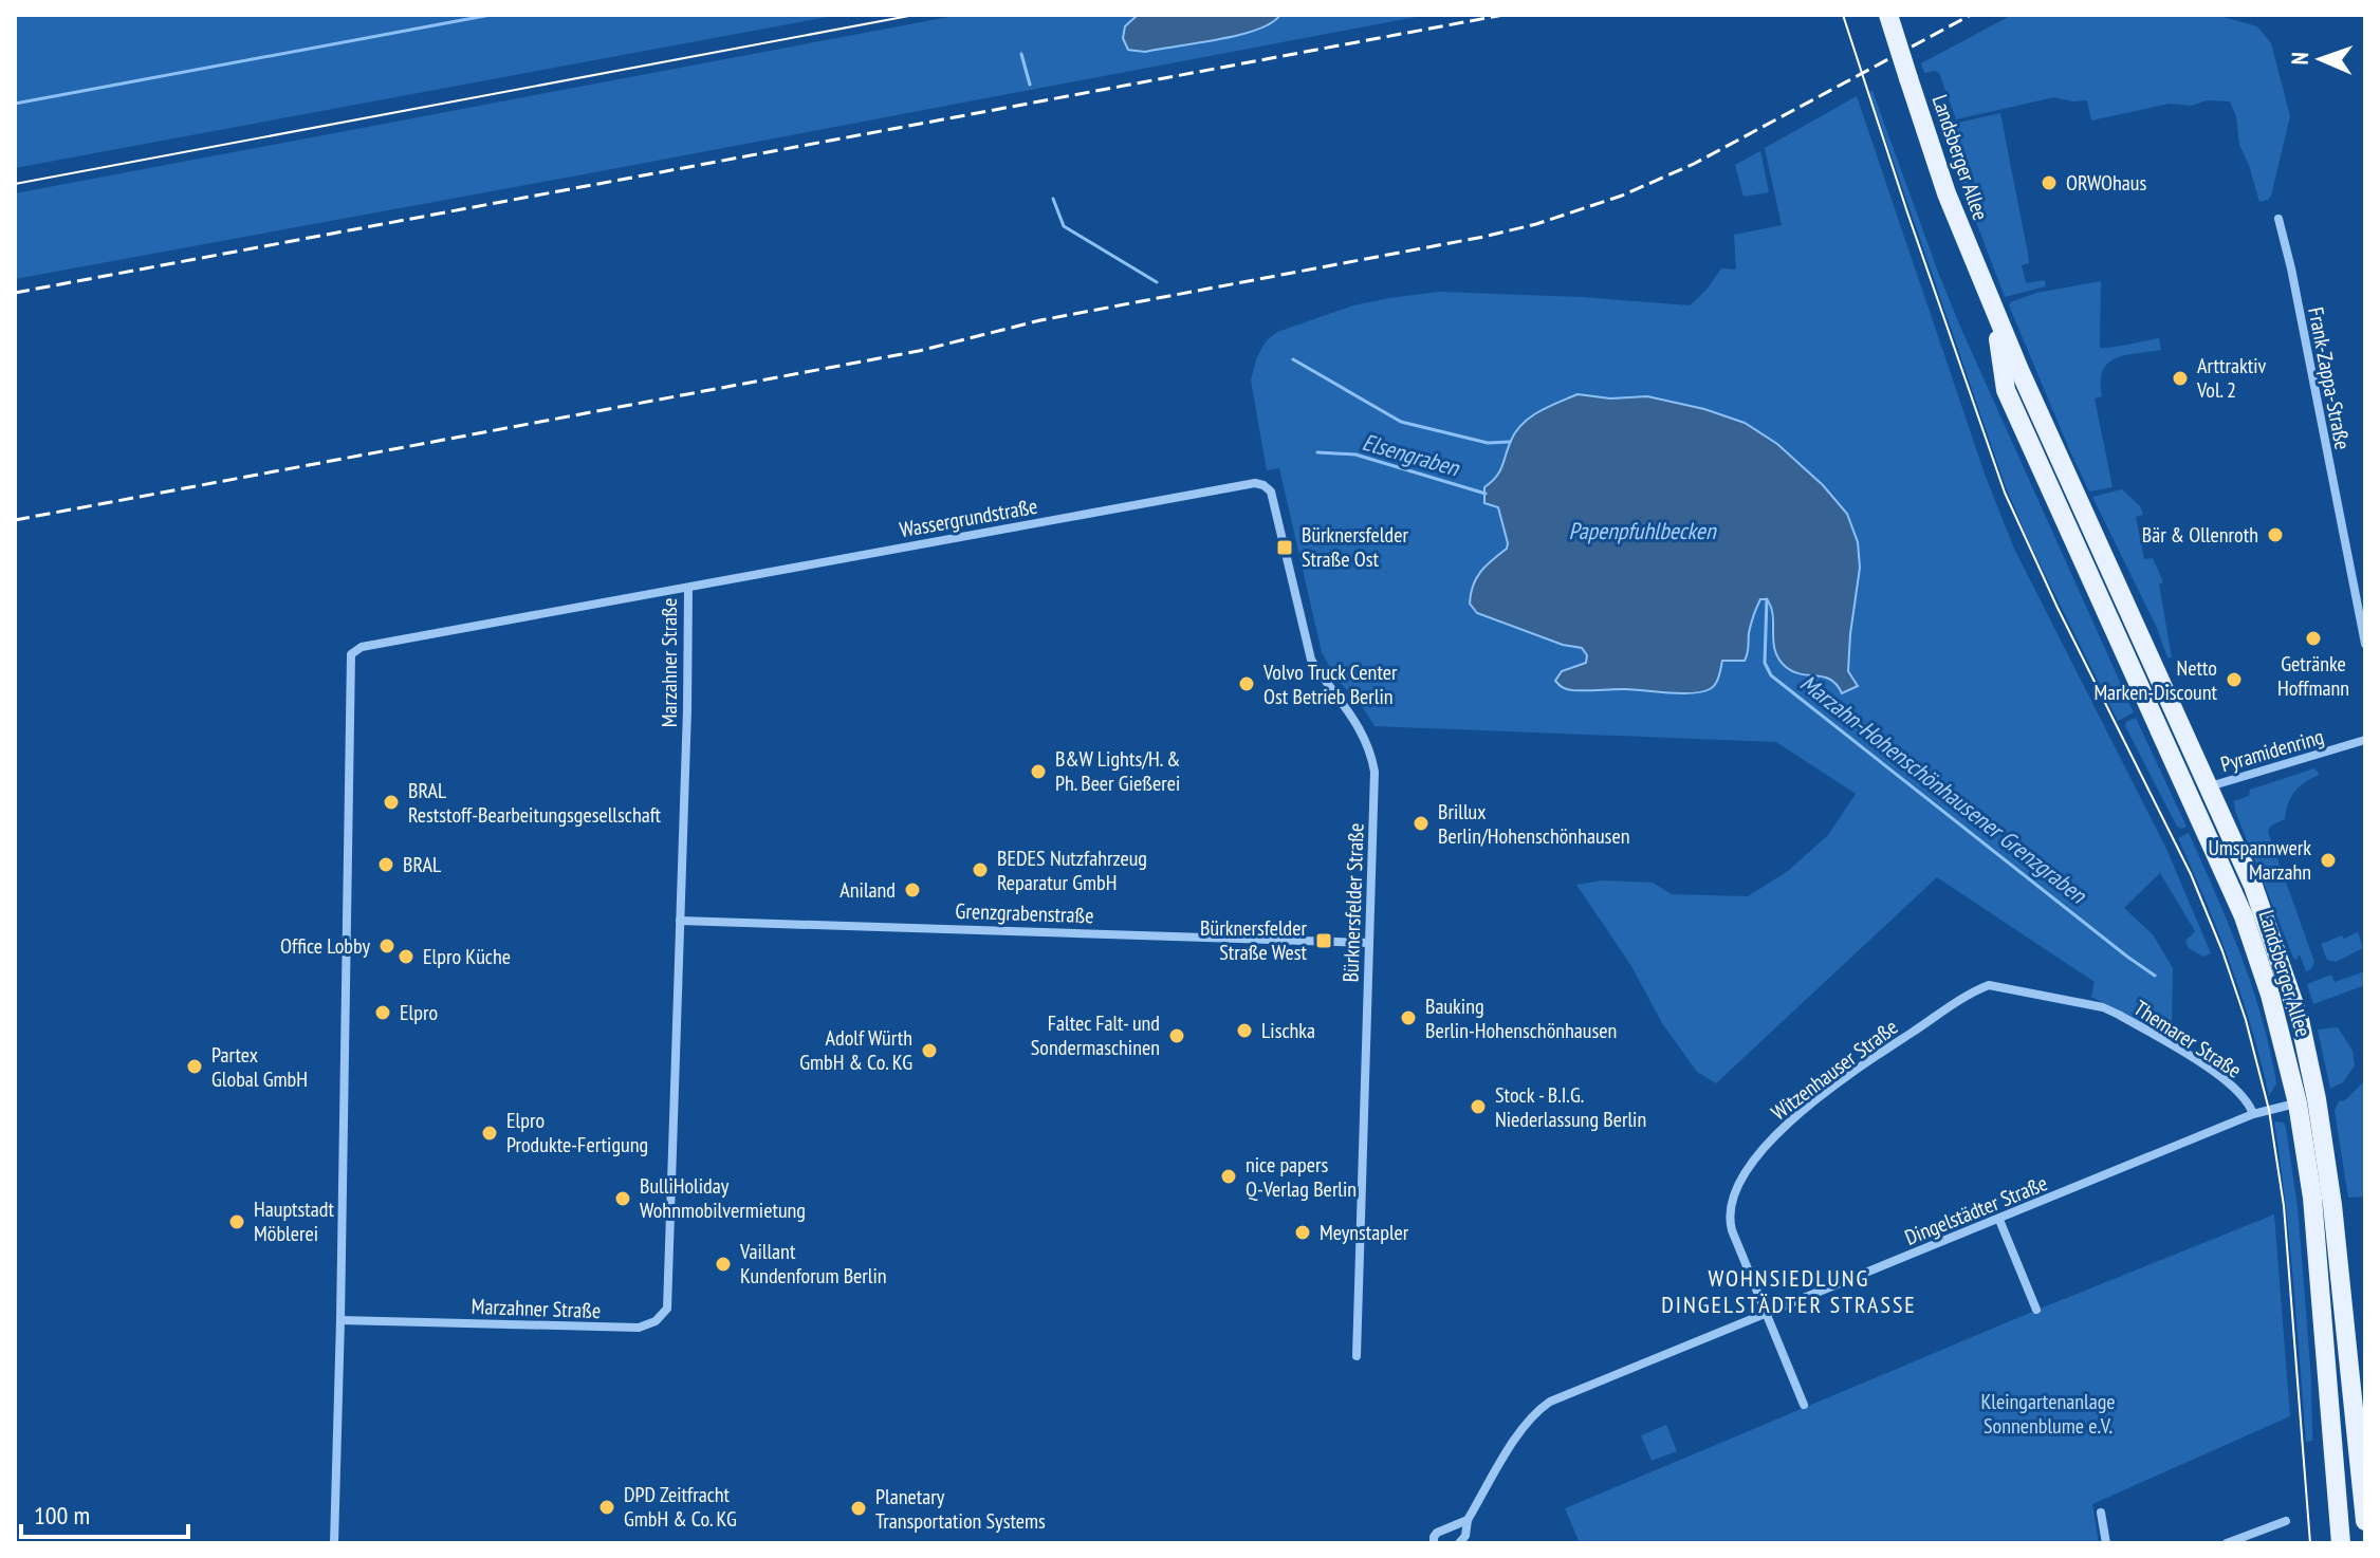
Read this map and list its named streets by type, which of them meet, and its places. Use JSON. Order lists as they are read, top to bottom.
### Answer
{
  "streets": {
    "main road": ["Landsberger Allee"],
    "street": [
      "Frank-Zappa-Straße",
      "Wassergrundstraße",
      "Marzahner Straße",
      "Pyramidenring",
      "Bürknersfelder Straße",
      "Grenzgrabenstraße",
      "Themarer Straße",
      "Witzenhauser Straße",
      "Dingelstädter Straße"
    ]
  },
  "crossings": [
    ["Landsberger Allee", "Pyramidenring"],
    ["Landsberger Allee", "Dingelstädter Straße"],
    ["Wassergrundstraße", "Marzahner Straße"],
    ["Wassergrundstraße", "Bürknersfelder Straße"],
    ["Marzahner Straße", "Grenzgrabenstraße"],
    ["Bürknersfelder Straße", "Grenzgrabenstraße"],
    ["Themarer Straße", "Witzenhauser Straße"],
    ["Themarer Straße", "Dingelstädter Straße"],
    ["Witzenhauser Straße", "Dingelstädter Straße"]
  ],
  "districts": ["WOHNSIEDLUNG DINGELSTÄDTER STRASSE"],
  "water": ["Elsengraben", "Papenpfuhlbecken", "Marzahn-Hohenschönhausener Grenzgraben"],
  "parks": ["Kleingartenanlage Sonnenblume e.V."],
  "places": {
    "other": [
      "ORWOhaus",
      "Arttraktiv Vol. 2",
      "Bär & Ollenroth",
      "Getränke Hoffmann",
      "Netto Marken-Discount",
      "Volvo Truck Center Ost Betrieb Berlin",
      "B&W Lights/H. & Ph. Beer Gießerei",
      "BRAL Reststoff-Bearbeitungsgesellschaft",
      "Brillux Berlin/Hohenschönhausen",
      "Umspannwerk Marzahn",
      "BRAL",
      "BEDES Nutzfahrzeug Reparatur GmbH",
      "Aniland",
      "Office Lobby",
      "Elpro Küche",
      "Elpro",
      "Bauking Berlin-Hohenschönhausen",
      "Lischka",
      "Faltec Falt- und Sondermaschinen",
      "Adolf Würth GmbH & Co. KG",
      "Partex Global GmbH",
      "Stock - B.I.G. Niederlassung Berlin",
      "Elpro Produkte-Fertigung",
      "nice papers Q-Verlag Berlin",
      "BulliHoliday Wohnmobilvermietung",
      "Hauptstadt Möblerei",
      "Meynstapler",
      "Vaillant Kundenforum Berlin",
      "DPD Zeitfracht GmbH & Co. KG",
      "Planetary Transportation Systems"
    ],
    "transit": ["Bürknersfelder Straße Ost", "Bürknersfelder Straße West"]
  },
  "scale_bar": "100 m",
  "north": "left"
}
